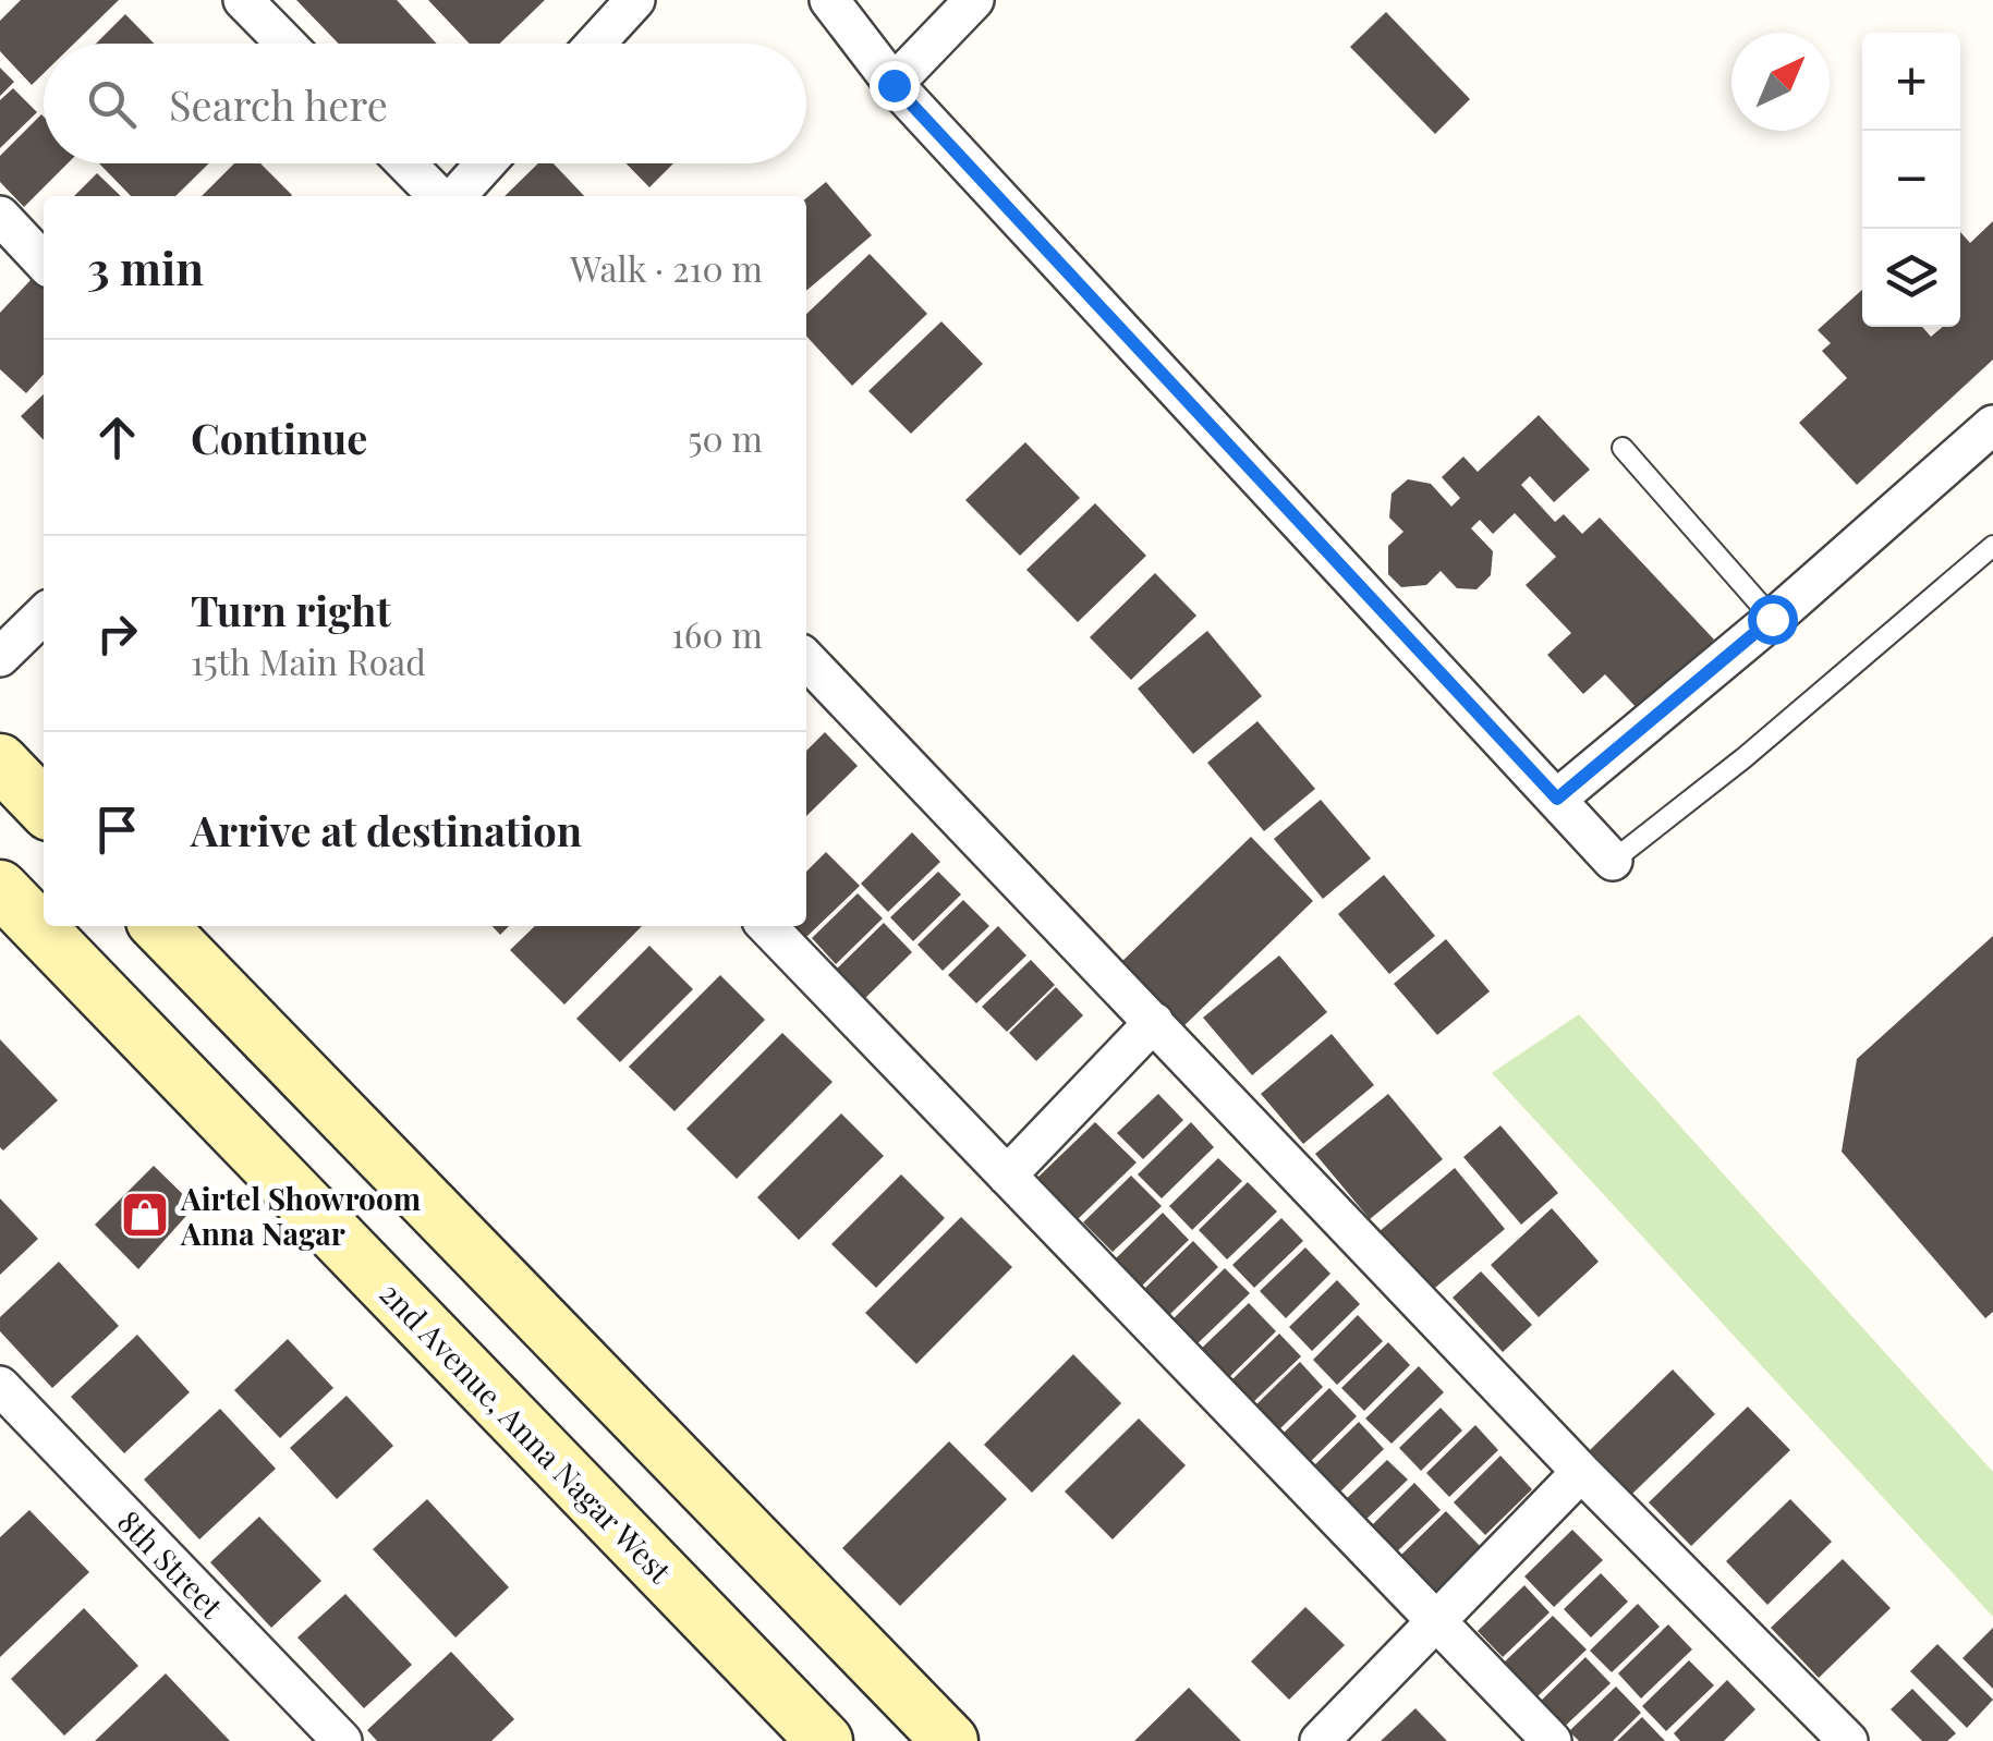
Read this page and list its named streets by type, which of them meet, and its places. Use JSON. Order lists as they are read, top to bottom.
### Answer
{
  "streets": {
    "main road": ["2nd Avenue, Anna Nagar West"],
    "street": ["8th Street"]
  },
  "places": {
    "shop": ["Airtel Showroom Anna Nagar"]
  },
  "north": "top right",
  "page": {
    "map_buttons": ["+", "−"],
    "search": "Search here",
    "heading": ["3 min", "Walk · 210 m"],
    "list": [
      ["Continue", "50 m"],
      ["Turn right", "15th Main Road", "160 m"],
      "Arrive at destination"
    ]
  }
}
